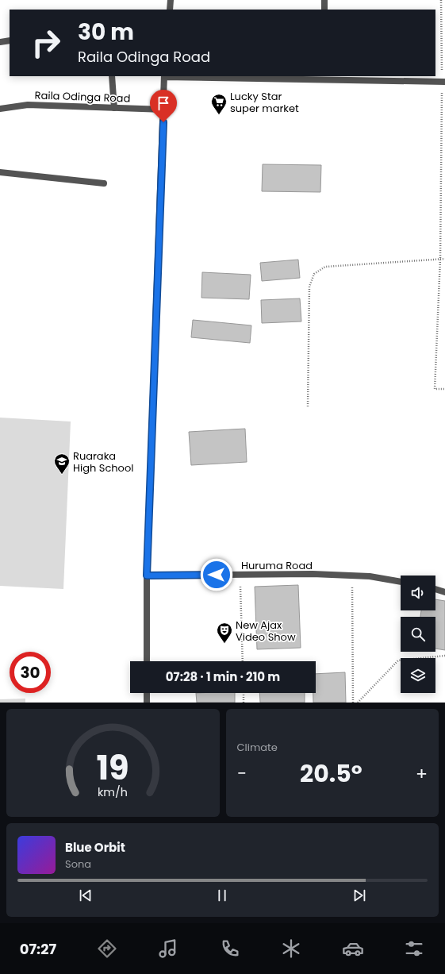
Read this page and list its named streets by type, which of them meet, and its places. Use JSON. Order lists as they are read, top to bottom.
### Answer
{
  "streets": {
    "street": ["Raila Odinga Road", "Huruma Road"]
  },
  "places": {
    "supermarket": ["Lucky Star super market"],
    "school or university": ["Ruaraka High School"],
    "theatre": ["New Ajax Video Show"]
  },
  "page": {
    "turn": ["30 m", "Raila Odinga Road"],
    "limit": "30",
    "trip": "07:28 · 1 min · 210 m",
    "tile": "Climate",
    "heat": ["−", "20.5°", "+"],
    "song": ["Blue Orbit", "Sona"],
    "tabs": "07:27",
    "gauge": ["19", "km/h"]
  }
}
